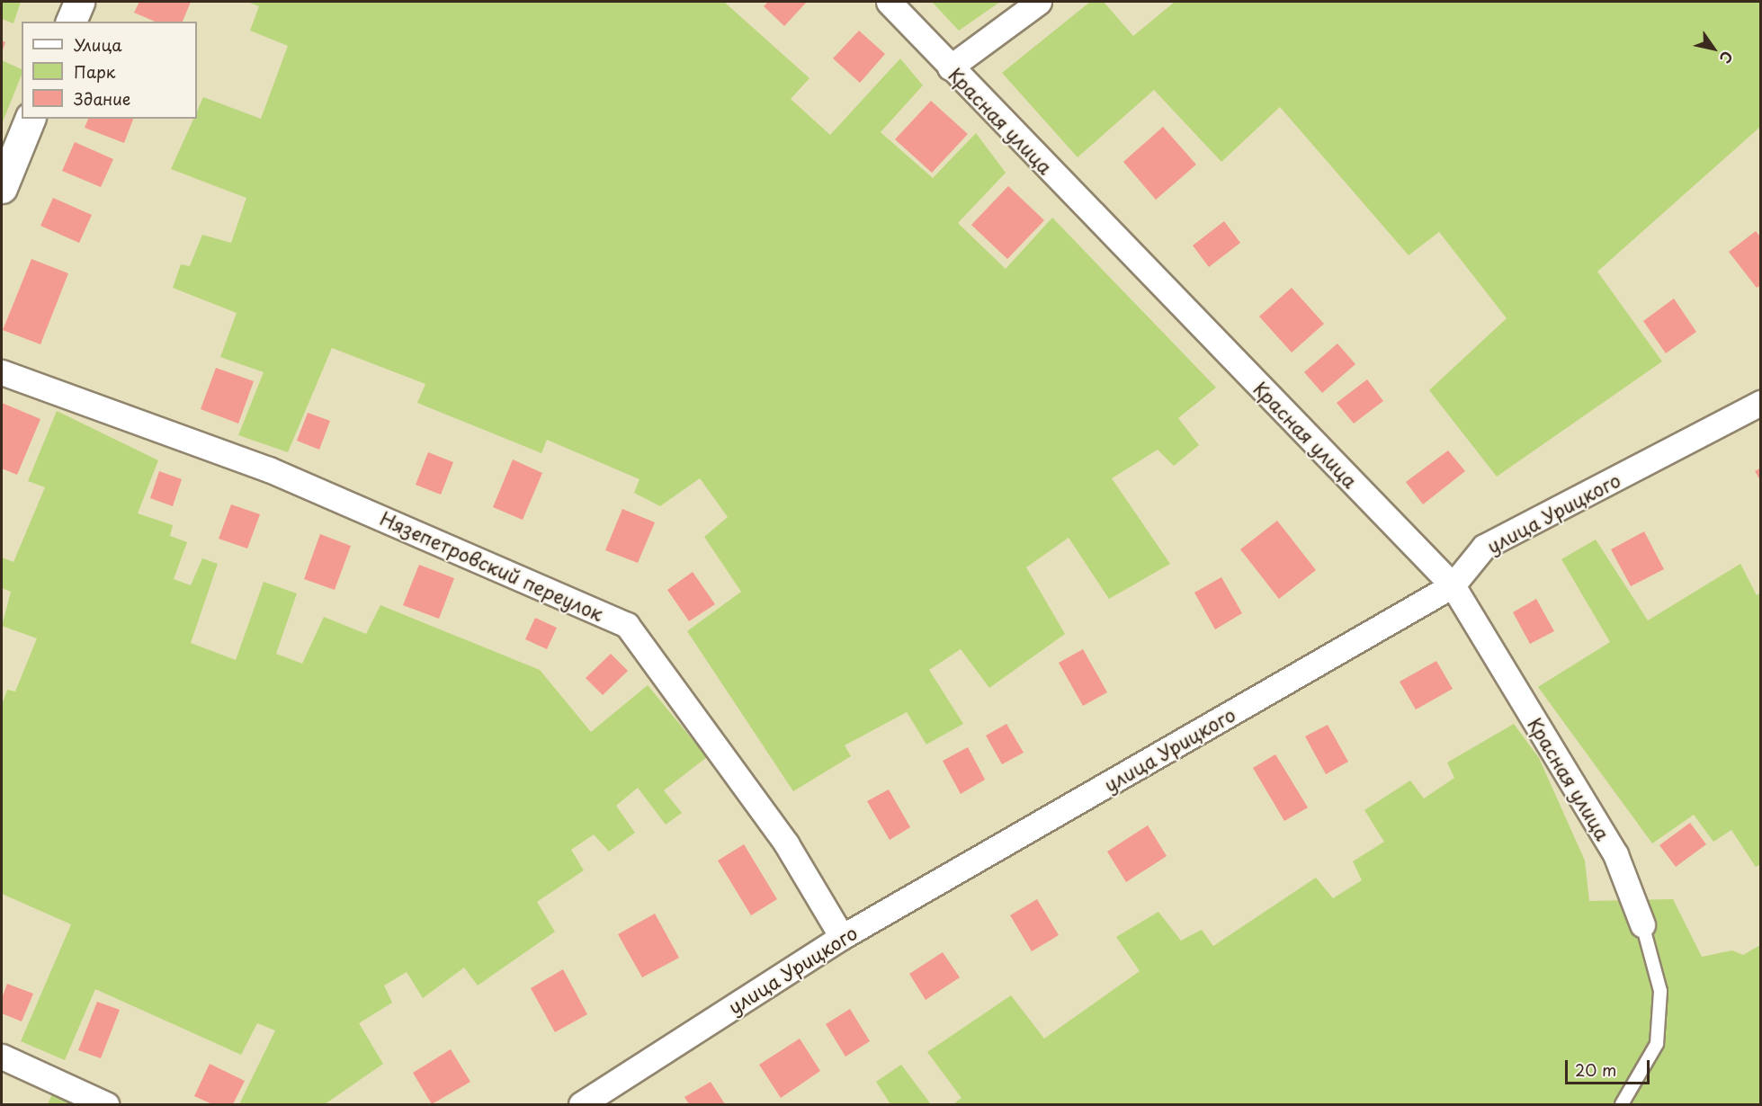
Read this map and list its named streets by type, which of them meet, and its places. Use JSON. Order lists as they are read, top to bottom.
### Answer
{
  "streets": {
    "street": ["Красная улица", "улица Урицкого", "Нязепетровский переулок"]
  },
  "crossings": [
    ["Красная улица", "улица Урицкого"],
    ["улица Урицкого", "Нязепетровский переулок"]
  ],
  "legend": ["Улица", "Парк", "Здание"],
  "scale_bar": "20 m",
  "north": "bottom right"
}
